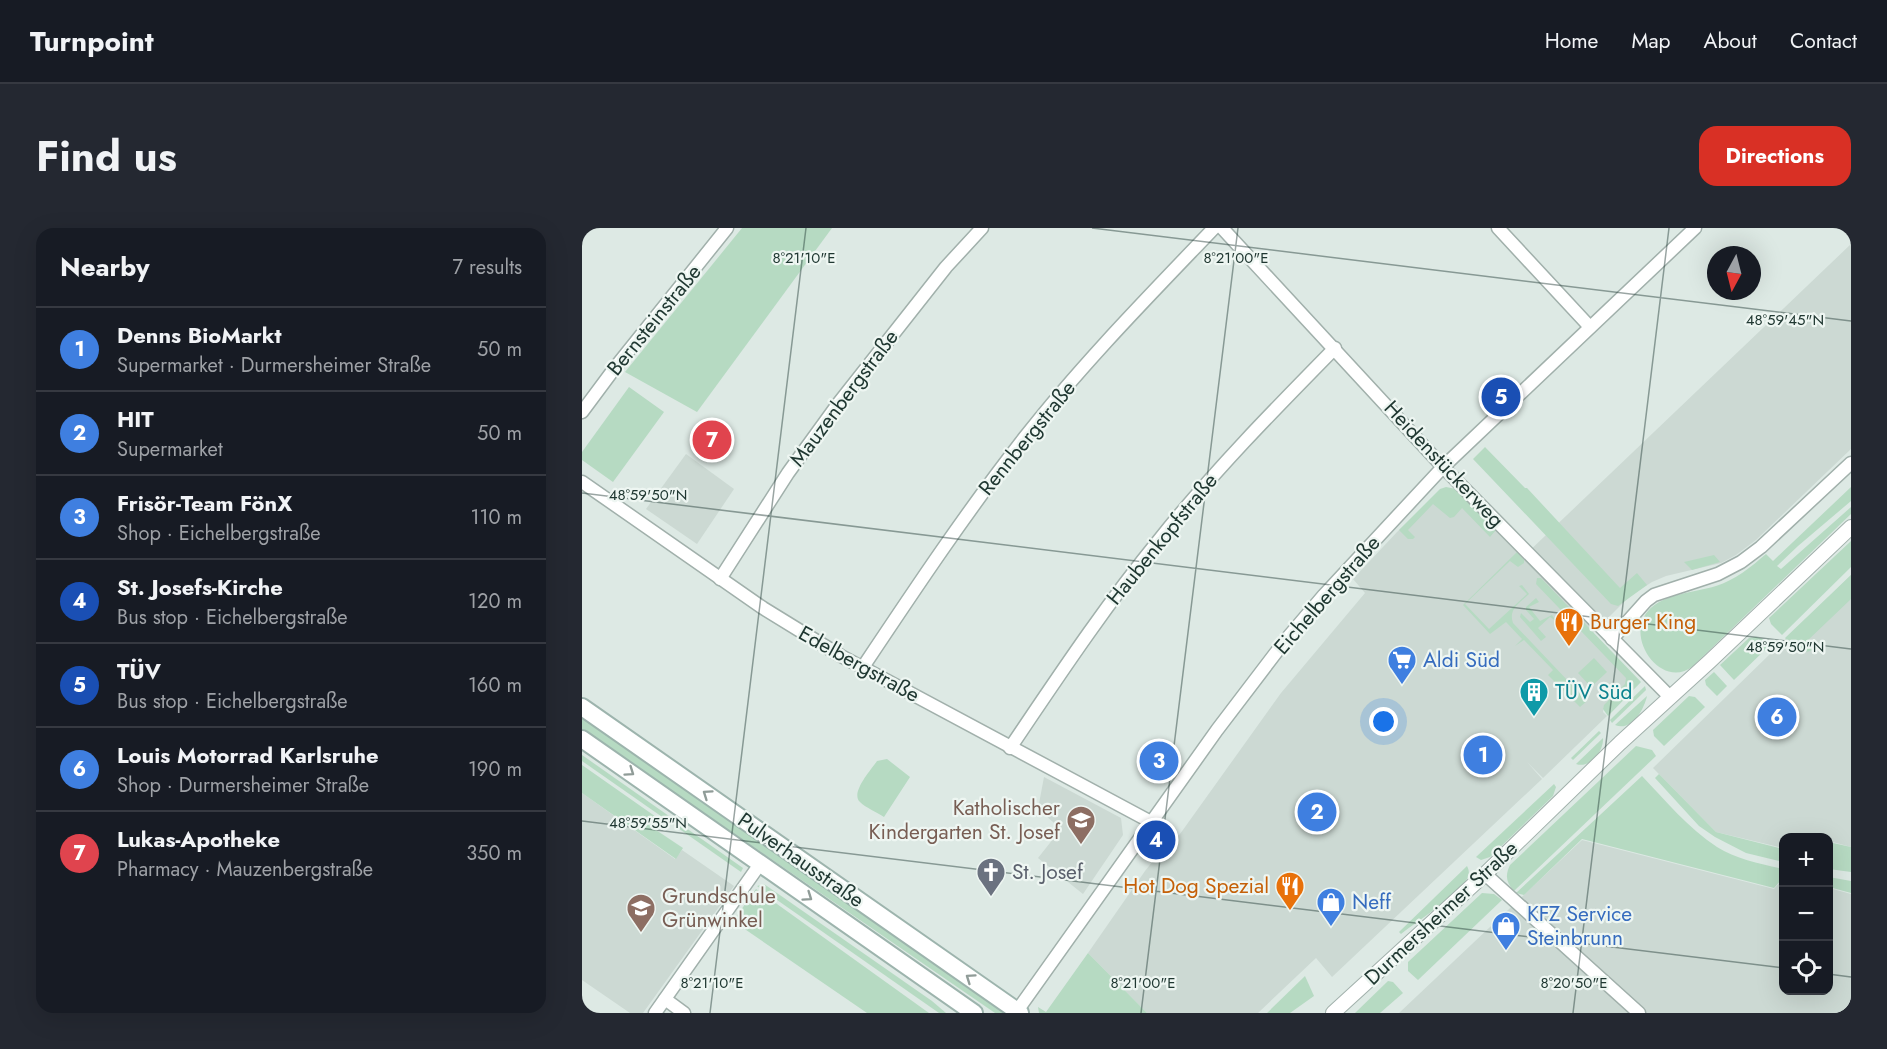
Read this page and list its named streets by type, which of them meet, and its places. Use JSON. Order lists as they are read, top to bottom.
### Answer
{
  "streets": {
    "main road": ["Pulverhausstraße"],
    "street": [
      "Bernsteinstraße",
      "Mauzenbergstraße",
      "Rennbergstraße",
      "Heidenstückerweg",
      "Haubenkopfstraße",
      "Eichelbergstraße",
      "Edelbergstraße",
      "Durmersheimer Straße"
    ]
  },
  "crossings": [
    ["Mauzenbergstraße", "Edelbergstraße"],
    ["Rennbergstraße", "Edelbergstraße"],
    ["Heidenstückerweg", "Haubenkopfstraße"],
    ["Heidenstückerweg", "Eichelbergstraße"],
    ["Heidenstückerweg", "Durmersheimer Straße"],
    ["Haubenkopfstraße", "Edelbergstraße"],
    ["Eichelbergstraße", "Edelbergstraße"],
    ["Eichelbergstraße", "Pulverhausstraße"]
  ],
  "places": {
    "restaurant": ["Burger King", "Hot Dog Spezial"],
    "supermarket": ["Aldi Süd"],
    "building": ["TÜV Süd"],
    "school or university": ["Katholischer Kindergarten St. Josef", "Grundschule Grünwinkel"],
    "church": ["St. Josef"],
    "shop": ["Neff", "KFZ Service Steinbrunn"]
  },
  "north": "bottom",
  "page": {
    "header": "Turnpoint",
    "nav": [
      "Home",
      "Map",
      "About",
      "Contact"
    ],
    "title": "Find us",
    "buttons": "Directions",
    "heading": ["Nearby", "7 results"],
    "list": [
      {
        "mark": "1",
        "name": "Denns BioMarkt",
        "note": "Supermarket · Durmersheimer Straße",
        "value": "50 m"
      },
      {
        "mark": "2",
        "name": "HIT",
        "note": "Supermarket",
        "value": "50 m"
      },
      {
        "mark": "3",
        "name": "Frisör-Team FönX",
        "note": "Shop · Eichelbergstraße",
        "value": "110 m"
      },
      {
        "mark": "4",
        "name": "St. Josefs-Kirche",
        "note": "Bus stop · Eichelbergstraße",
        "value": "120 m"
      },
      {
        "mark": "5",
        "name": "TÜV",
        "note": "Bus stop · Eichelbergstraße",
        "value": "160 m"
      },
      {
        "mark": "6",
        "name": "Louis Motorrad Karlsruhe",
        "note": "Shop · Durmersheimer Straße",
        "value": "190 m"
      },
      {
        "mark": "7",
        "name": "Lukas-Apotheke",
        "note": "Pharmacy · Mauzenbergstraße",
        "value": "350 m"
      }
    ],
    "pins": [
      "5",
      "7",
      "6",
      "1",
      "3",
      "2",
      "4"
    ],
    "map_buttons": ["+", "−"]
  },
  "coordinates": [
    "8°21'10\"E",
    "8°21'00\"E",
    "48°59'45\"N",
    "48°59'50\"N",
    "48°59'55\"N",
    "8°20'50\"E"
  ]
}
